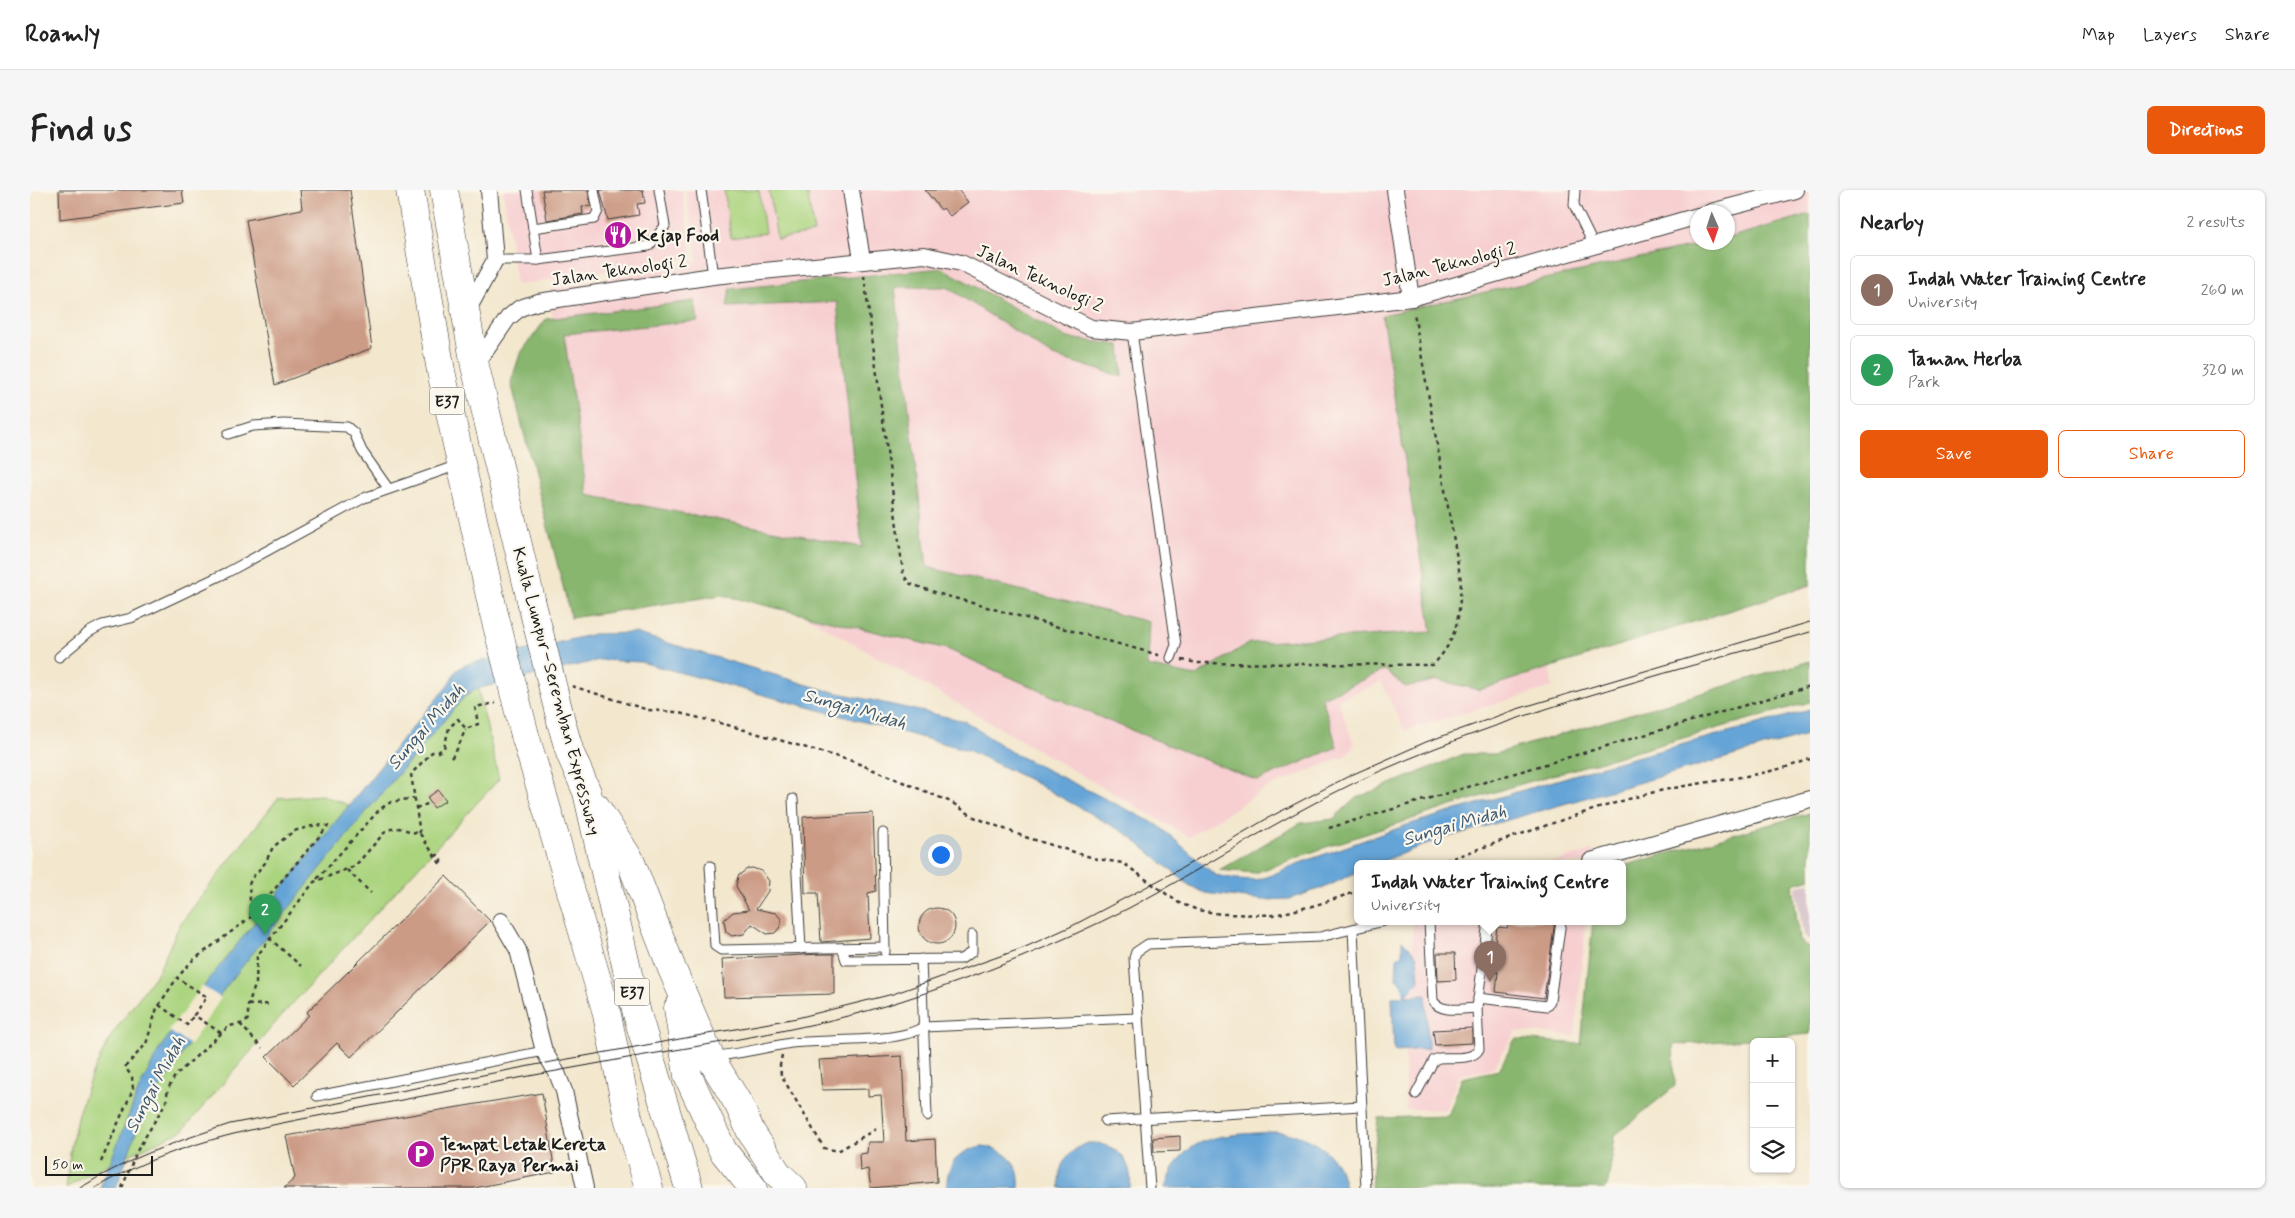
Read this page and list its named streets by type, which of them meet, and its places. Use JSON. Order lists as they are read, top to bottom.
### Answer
{
  "streets": {
    "highway": ["E37", "Kuala Lumpur–Seremban Expressway"],
    "street": ["Jalan Teknologi 2"]
  },
  "crossings": [
    ["Jalan Teknologi 2", "Kuala Lumpur–Seremban Expressway"]
  ],
  "water": ["Sungai Midah"],
  "places": {
    "restaurant": ["Kejap Food"],
    "parking": ["Tempat Letak Kereta PPR Raya Permai"]
  },
  "scale_bar": "50 m",
  "north": "bottom",
  "page": {
    "header": "Roamly",
    "nav": ["Map", "Layers", "Share"],
    "buttons": [
      "Directions",
      ["Save", "Share"]
    ],
    "title": "Find us",
    "heading": ["Nearby", "2 results"],
    "list": [
      {
        "mark": "1",
        "name": "Indah Water Training Centre",
        "note": "University",
        "value": "260 m"
      },
      {
        "mark": "2",
        "name": "Taman Herba",
        "note": "Park",
        "value": "320 m"
      }
    ],
    "popup": ["Indah Water Training Centre", "University"],
    "pins": ["2", "1"],
    "map_buttons": ["+", "−"],
    "scale": "50 m"
  }
}
